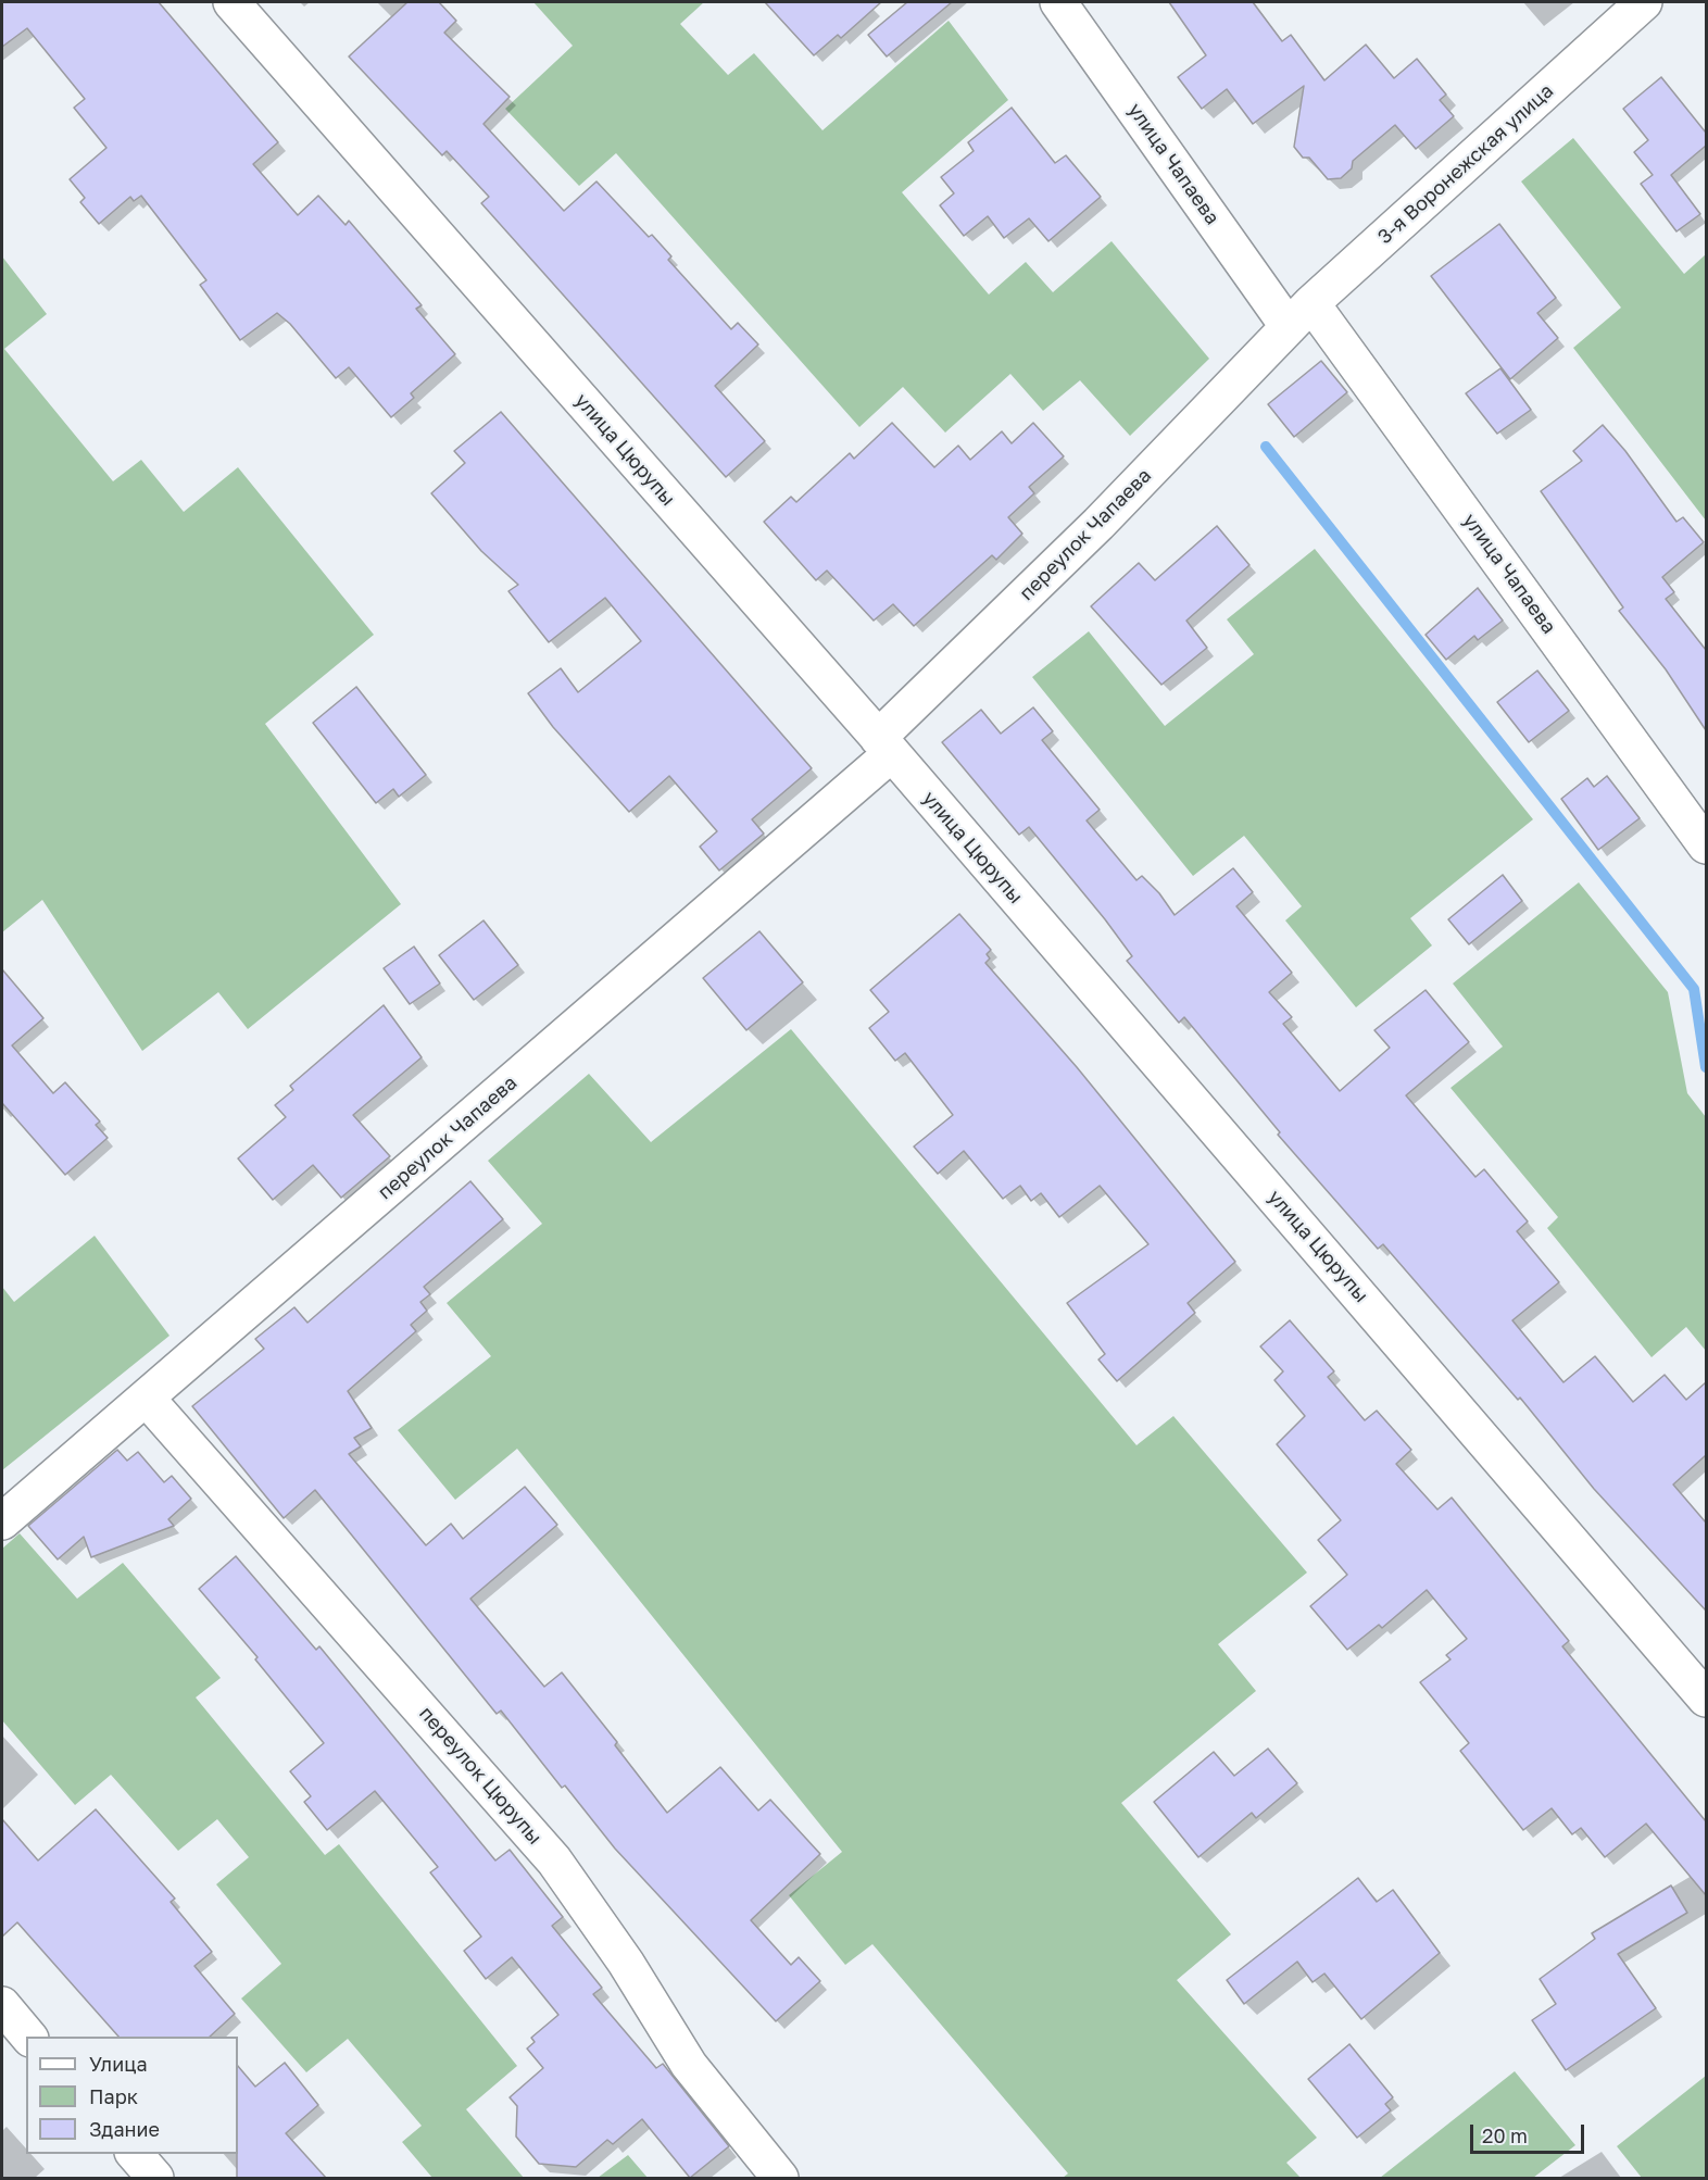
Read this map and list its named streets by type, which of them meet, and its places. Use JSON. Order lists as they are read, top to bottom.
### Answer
{
  "streets": {
    "street": [
      "улица Чапаева",
      "3-я Воронежская улица",
      "улица Цюрупы",
      "переулок Чапаева",
      "переулок Цюрупы"
    ]
  },
  "crossings": [
    ["улица Чапаева", "3-я Воронежская улица"],
    ["улица Чапаева", "переулок Чапаева"],
    ["3-я Воронежская улица", "переулок Чапаева"],
    ["улица Цюрупы", "переулок Чапаева"],
    ["переулок Чапаева", "переулок Цюрупы"]
  ],
  "legend": ["Улица", "Парк", "Здание"],
  "scale_bar": "20 m"
}
